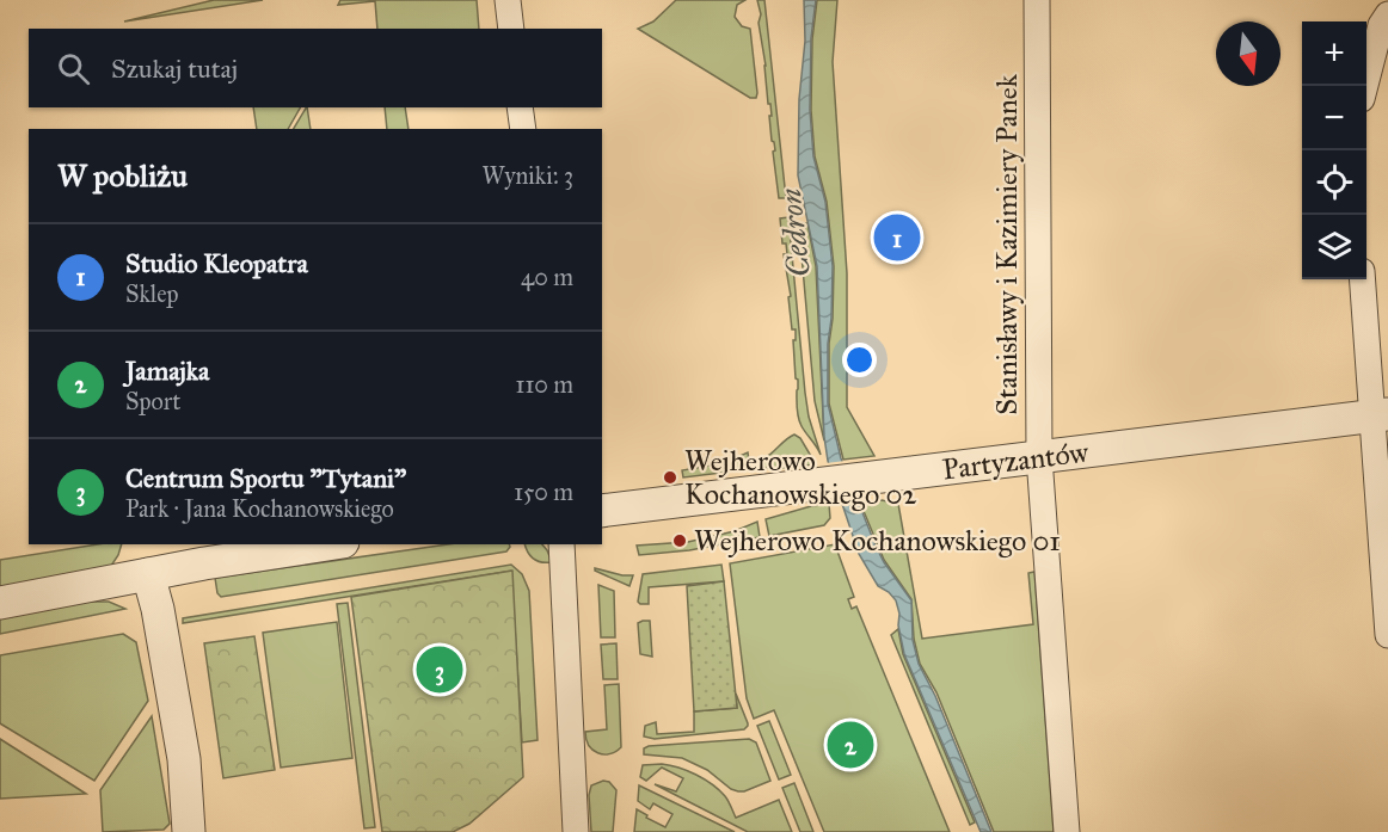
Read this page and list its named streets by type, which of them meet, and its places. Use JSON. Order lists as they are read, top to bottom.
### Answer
{
  "streets": {
    "street": ["Stanisławy i Kazimiery Panek", "Partyzantów"]
  },
  "crossings": [
    ["Stanisławy i Kazimiery Panek", "Partyzantów"]
  ],
  "water": ["Cedron"],
  "places": ["Wejherowo Kochanowskiego 02", "Wejherowo Kochanowskiego 01"],
  "north": "bottom",
  "page": {
    "map_buttons": ["+", "−"],
    "search": "Szukaj tutaj",
    "heading": ["W pobliżu", "Wyniki: 3"],
    "pins": ["1", "3", "2"],
    "list": [
      {
        "mark": "1",
        "name": "Studio Kleopatra",
        "note": "Sklep",
        "value": "40 m"
      },
      {
        "mark": "2",
        "name": "Jamajka",
        "note": "Sport",
        "value": "110 m"
      },
      {
        "mark": "3",
        "name": "Centrum Sportu \"Tytani\"",
        "note": "Park · Jana Kochanowskiego",
        "value": "150 m"
      }
    ]
  }
}
